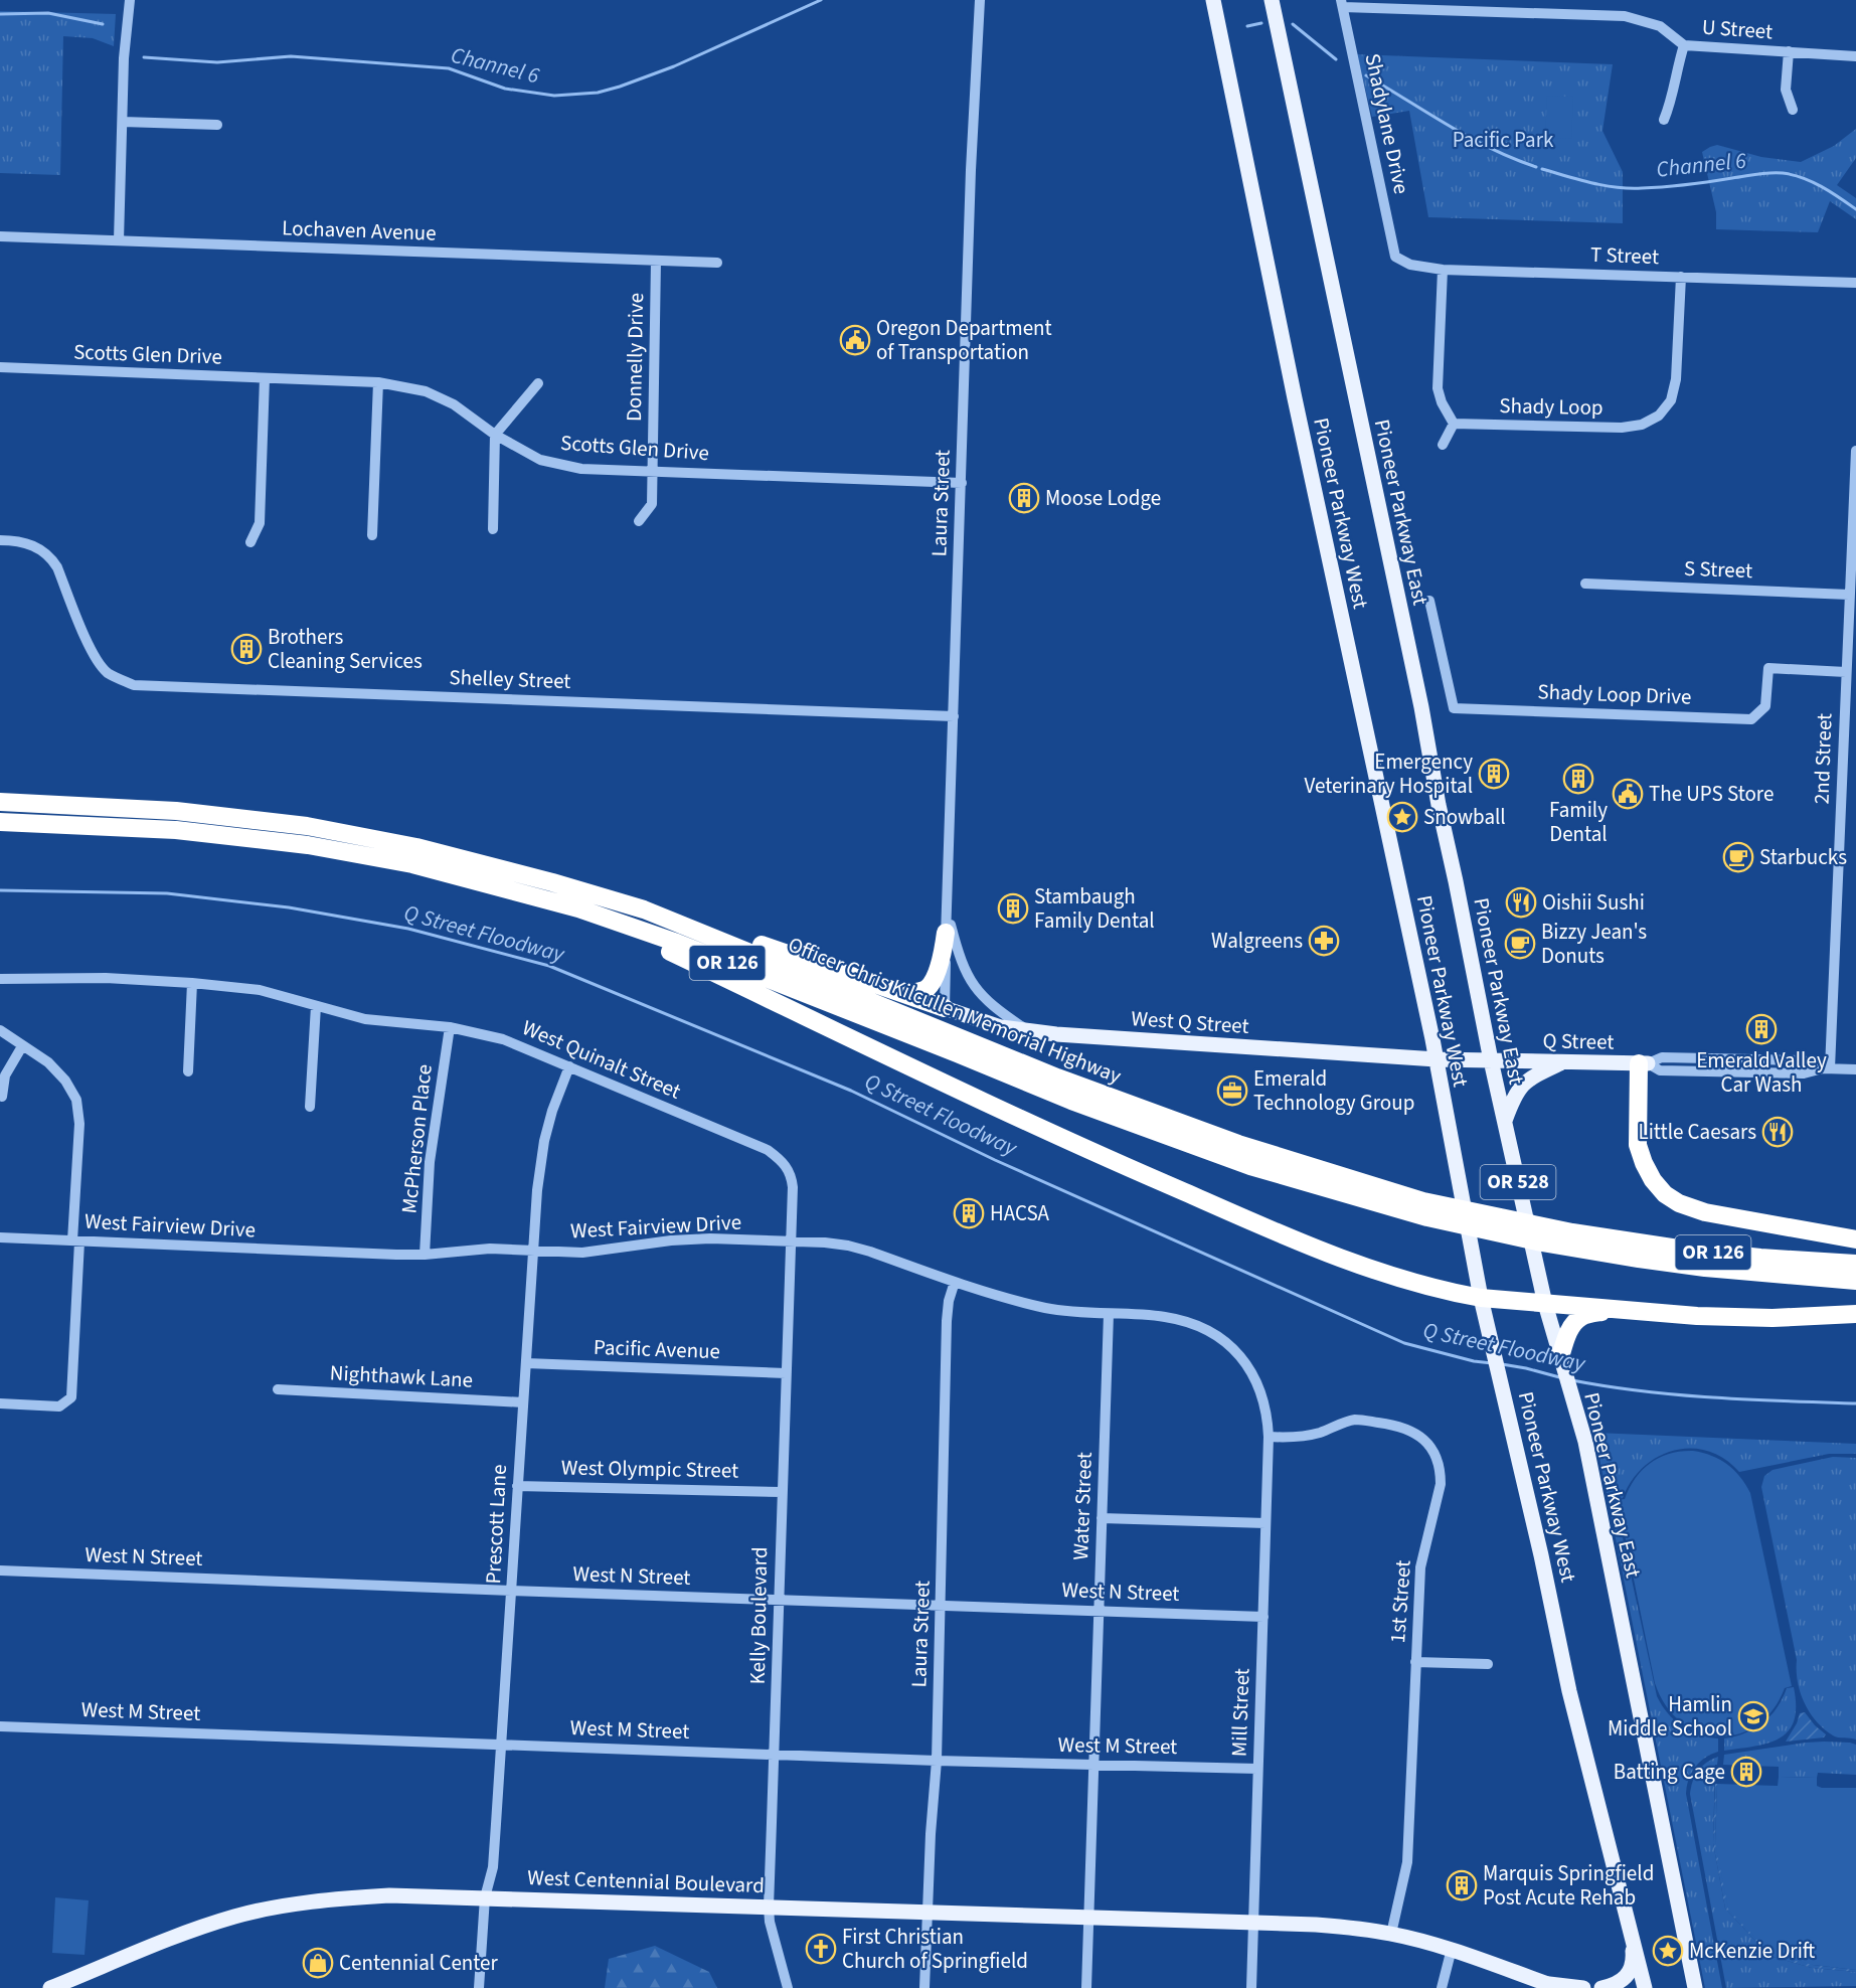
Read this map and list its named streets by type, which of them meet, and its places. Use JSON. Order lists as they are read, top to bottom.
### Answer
{
  "streets": {
    "highway": ["OR 126", "Officer Chris Kilcullen Memorial Highway"],
    "main road": [
      "Pioneer Parkway East",
      "Pioneer Parkway West",
      "West Q Street",
      "Q Street",
      "OR 528",
      "West Centennial Boulevard"
    ],
    "street": [
      "U Street",
      "Shadylane Drive",
      "Lochaven Avenue",
      "T Street",
      "Scotts Glen Drive",
      "Donnelly Drive",
      "Shady Loop",
      "Laura Street",
      "S Street",
      "Shelley Street",
      "Shady Loop Drive",
      "2nd Street",
      "West Quinalt Street",
      "McPherson Place",
      "West Fairview Drive",
      "Pacific Avenue",
      "Nighthawk Lane",
      "West Olympic Street",
      "Water Street",
      "Prescott Lane",
      "West N Street",
      "1st Street",
      "Kelly Boulevard",
      "West M Street",
      "Mill Street"
    ]
  },
  "crossings": [
    ["U Street", "Shadylane Drive"],
    ["Shadylane Drive", "T Street"],
    ["Lochaven Avenue", "Donnelly Drive"],
    ["T Street", "Shady Loop"],
    ["Scotts Glen Drive", "Donnelly Drive"],
    ["Scotts Glen Drive", "Laura Street"],
    ["Laura Street", "Shelley Street"],
    ["Laura Street", "West Q Street"],
    ["Laura Street", "West Fairview Drive"],
    ["Laura Street", "West N Street"],
    ["Laura Street", "West M Street"],
    ["Laura Street", "West Centennial Boulevard"],
    ["Pioneer Parkway East", "Q Street"],
    ["Pioneer Parkway West", "West Q Street"],
    ["Pioneer Parkway West", "Q Street"],
    ["S Street", "2nd Street"],
    ["Shady Loop Drive", "2nd Street"],
    ["2nd Street", "Q Street"],
    ["West Q Street", "Q Street"],
    ["West Quinalt Street", "McPherson Place"],
    ["West Quinalt Street", "West Fairview Drive"],
    ["West Quinalt Street", "Prescott Lane"],
    ["West Quinalt Street", "Kelly Boulevard"],
    ["McPherson Place", "West Fairview Drive"],
    ["West Fairview Drive", "Water Street"],
    ["West Fairview Drive", "Prescott Lane"],
    ["West Fairview Drive", "1st Street"],
    ["West Fairview Drive", "Kelly Boulevard"],
    ["West Fairview Drive", "Mill Street"],
    ["Pacific Avenue", "Prescott Lane"],
    ["Pacific Avenue", "Kelly Boulevard"],
    ["Nighthawk Lane", "Prescott Lane"],
    ["West Olympic Street", "Prescott Lane"],
    ["West Olympic Street", "Kelly Boulevard"],
    ["Water Street", "West N Street"],
    ["Water Street", "West M Street"],
    ["Water Street", "West Centennial Boulevard"],
    ["Prescott Lane", "West N Street"],
    ["Prescott Lane", "West M Street"],
    ["Prescott Lane", "West Centennial Boulevard"],
    ["West N Street", "Kelly Boulevard"],
    ["West N Street", "Mill Street"],
    ["1st Street", "Mill Street"],
    ["1st Street", "West Centennial Boulevard"],
    ["Kelly Boulevard", "West M Street"],
    ["Kelly Boulevard", "West Centennial Boulevard"],
    ["West M Street", "Mill Street"],
    ["Mill Street", "West Centennial Boulevard"]
  ],
  "water": ["Channel 6", "Q Street Floodway"],
  "parks": ["Pacific Park"],
  "places": {
    "public building": ["Oregon Department of Transportation", "The UPS Store"],
    "building": [
      "Moose Lodge",
      "Brothers Cleaning Services",
      "Emergency Veterinary Hospital",
      "Family Dental",
      "Stambaugh Family Dental",
      "Emerald Valley Car Wash",
      "HACSA",
      "Batting Cage",
      "Marquis Springfield Post Acute Rehab"
    ],
    "place": ["Snowball", "McKenzie Drift"],
    "cafe": ["Starbucks", "Bizzy Jean's Donuts"],
    "restaurant": ["Oishii Sushi", "Little Caesars"],
    "pharmacy": ["Walgreens"],
    "office": ["Emerald Technology Group"],
    "school or university": ["Hamlin Middle School"],
    "church": ["First Christian Church of Springfield"],
    "shop": ["Centennial Center"]
  }
}
